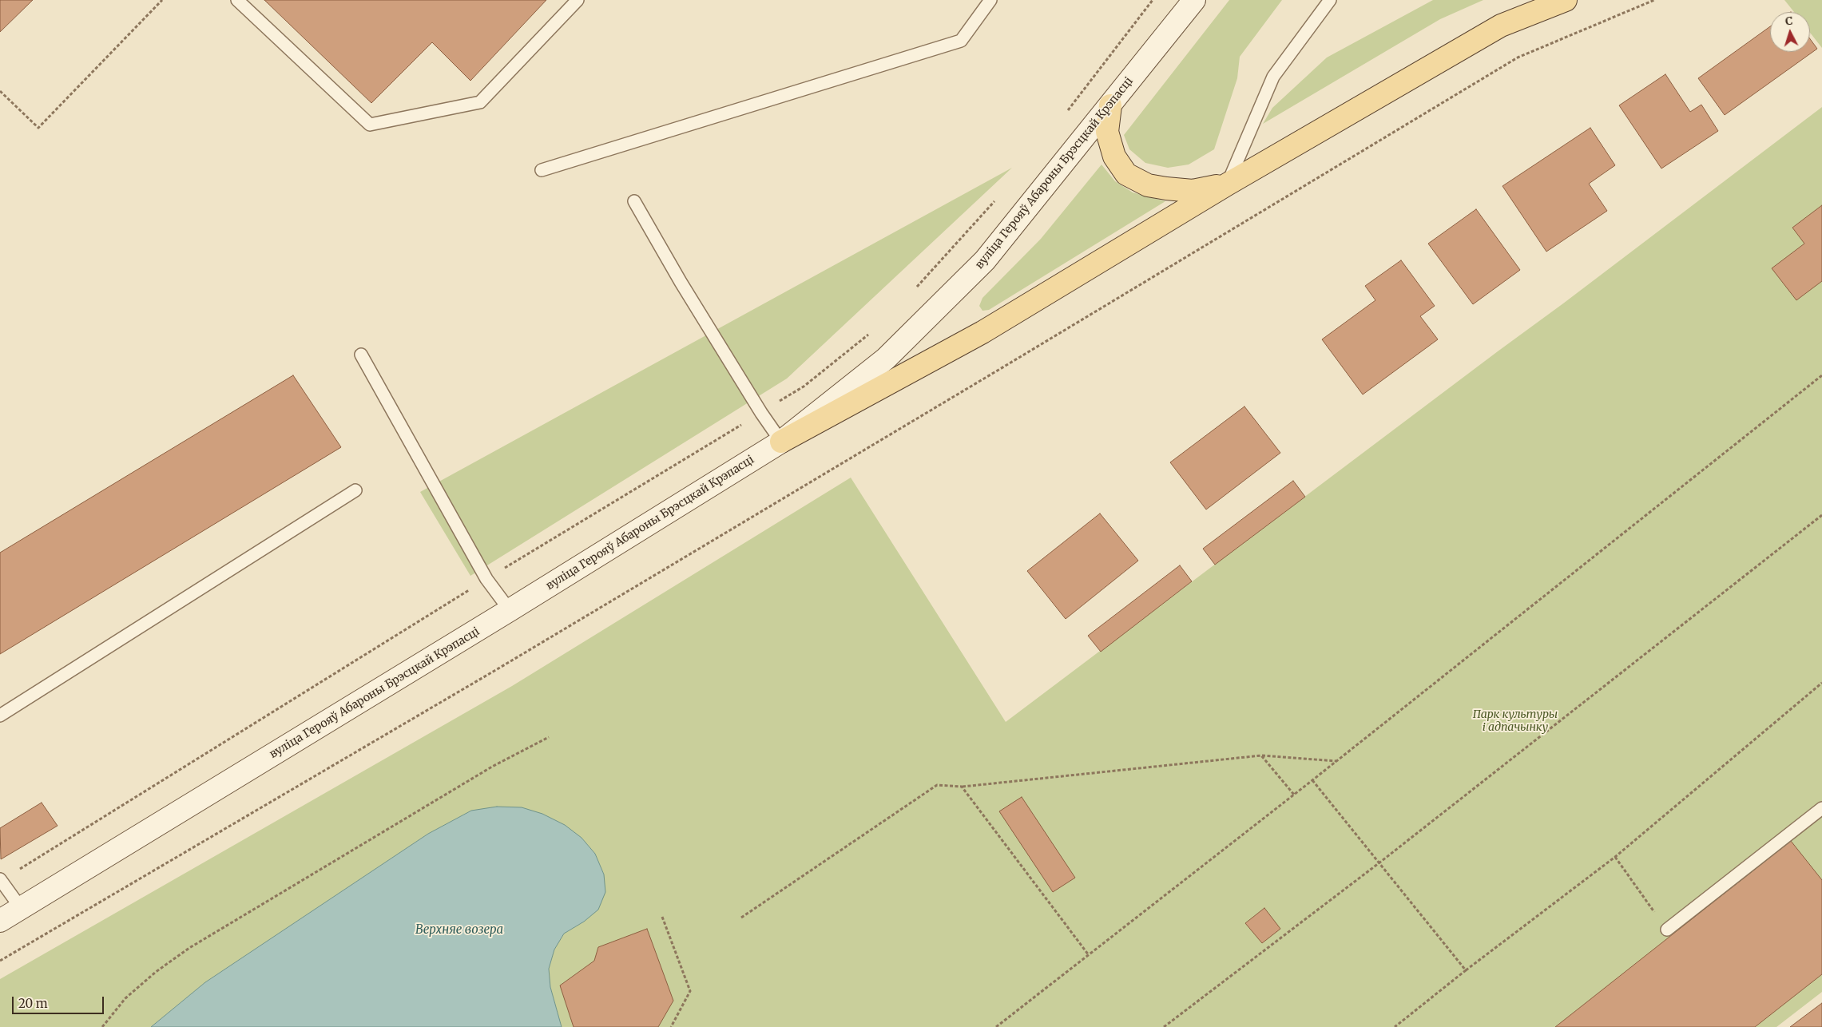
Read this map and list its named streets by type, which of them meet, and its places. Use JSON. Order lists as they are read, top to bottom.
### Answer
{
  "streets": {
    "main road": ["вуліца Герояў Абароны Брэсцкай Крэпасці"]
  },
  "water": ["Верхняе возера"],
  "parks": ["Парк культуры і адпачынку"],
  "scale_bar": "20 m",
  "north": "top"
}
